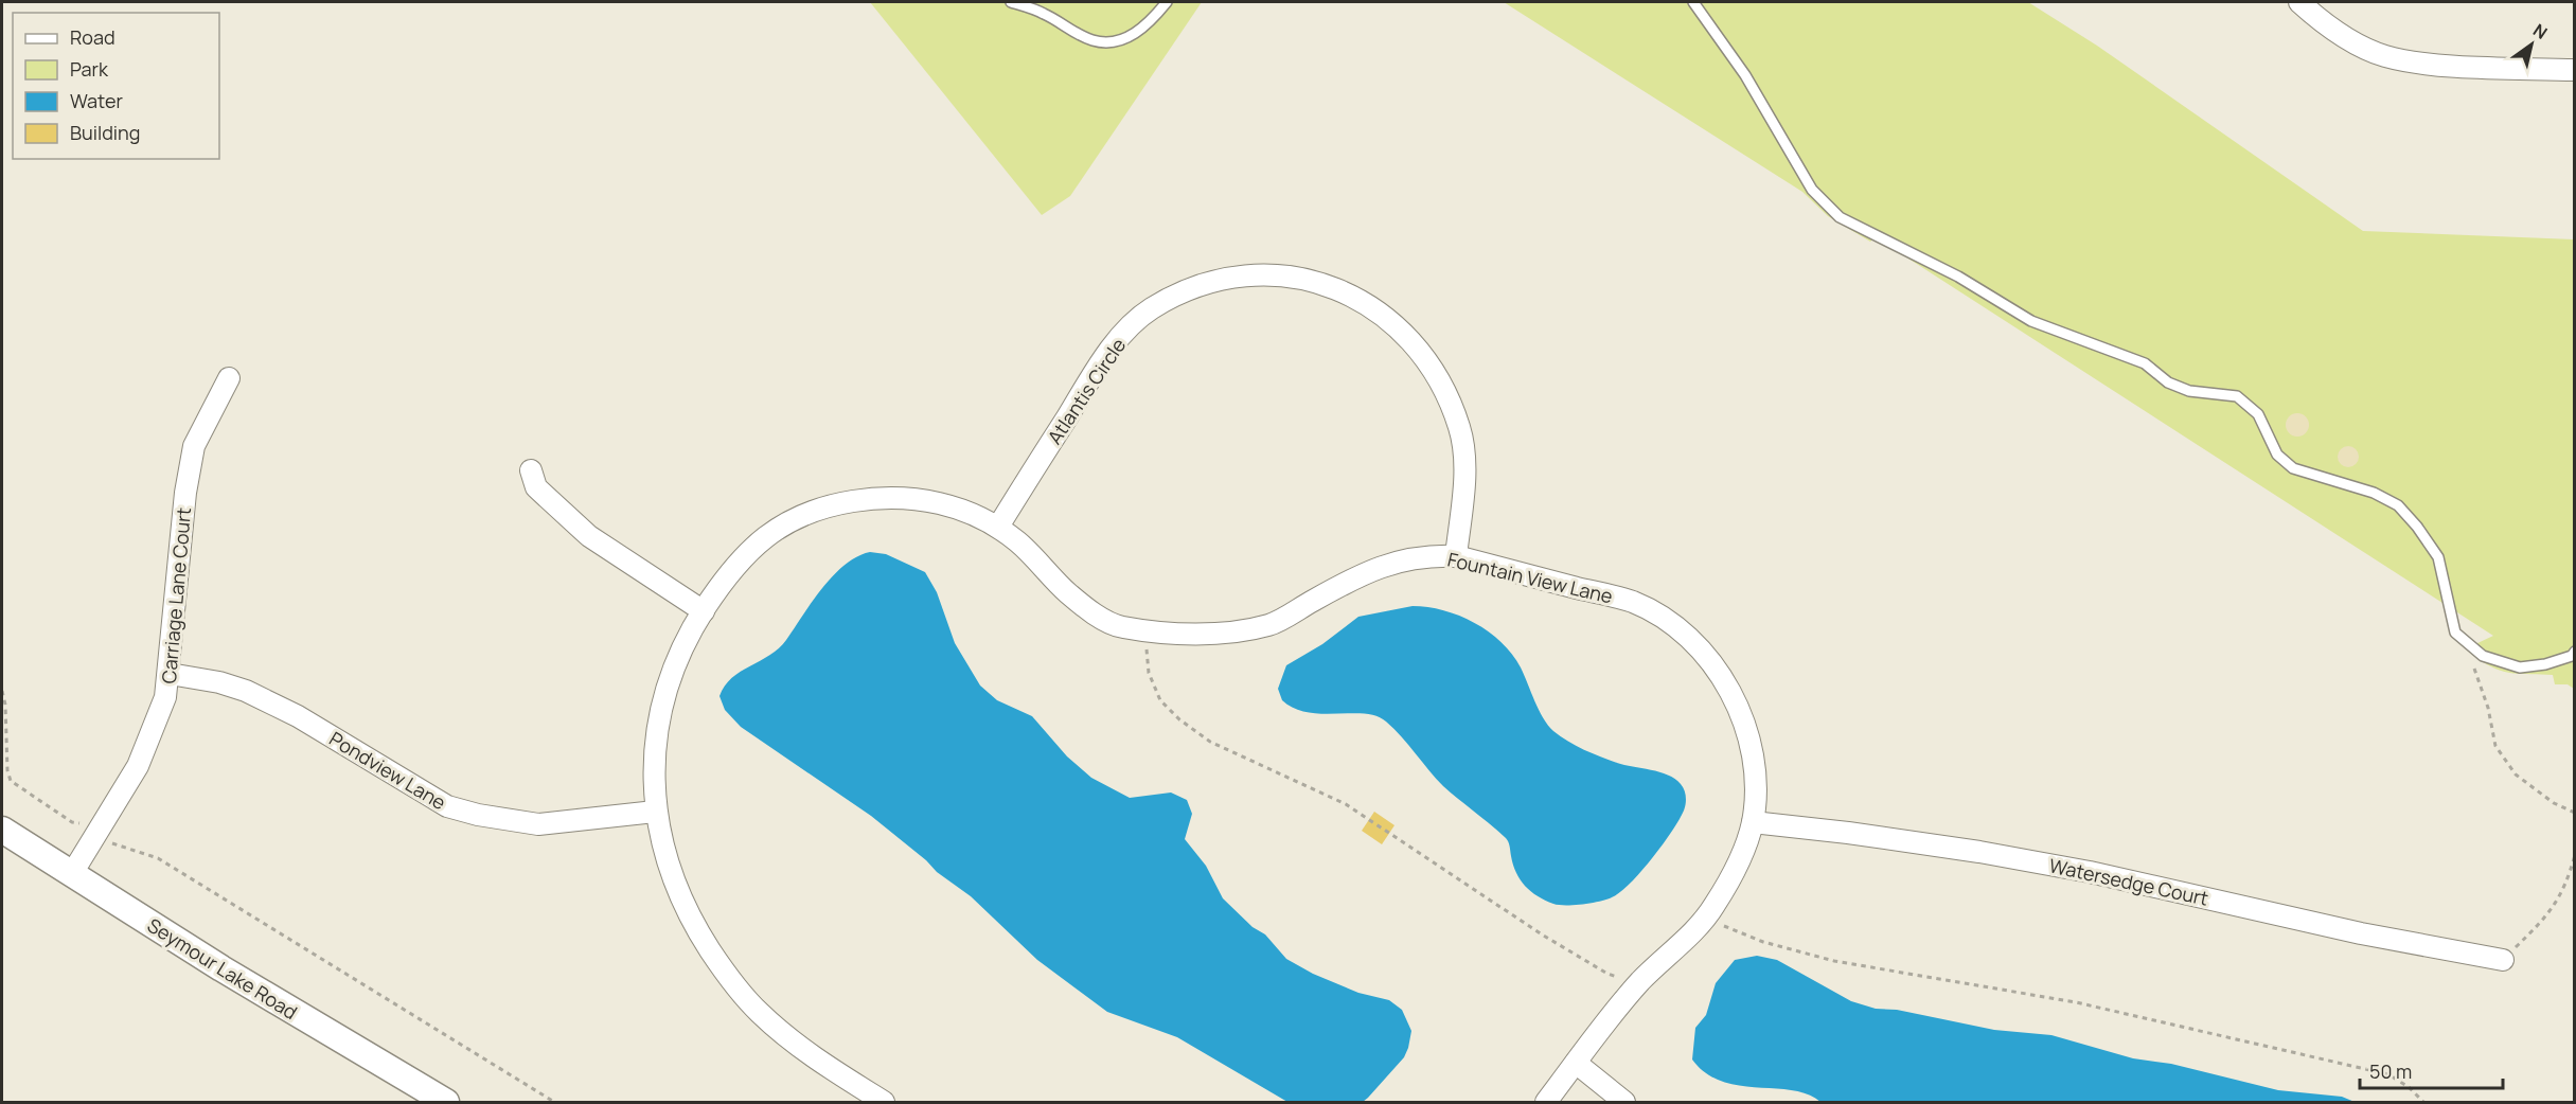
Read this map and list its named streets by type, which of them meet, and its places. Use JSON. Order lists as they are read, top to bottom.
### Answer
{
  "streets": {
    "street": [
      "Atlantis Circle",
      "Fountain View Lane",
      "Carriage Lane Court",
      "Pondview Lane",
      "Watersedge Court",
      "Seymour Lake Road"
    ]
  },
  "crossings": [
    ["Atlantis Circle", "Fountain View Lane"],
    ["Fountain View Lane", "Pondview Lane"],
    ["Fountain View Lane", "Watersedge Court"],
    ["Carriage Lane Court", "Pondview Lane"],
    ["Carriage Lane Court", "Seymour Lake Road"]
  ],
  "legend": [
    "Road",
    "Park",
    "Water",
    "Building"
  ],
  "scale_bar": "50 m",
  "north": "top right"
}
